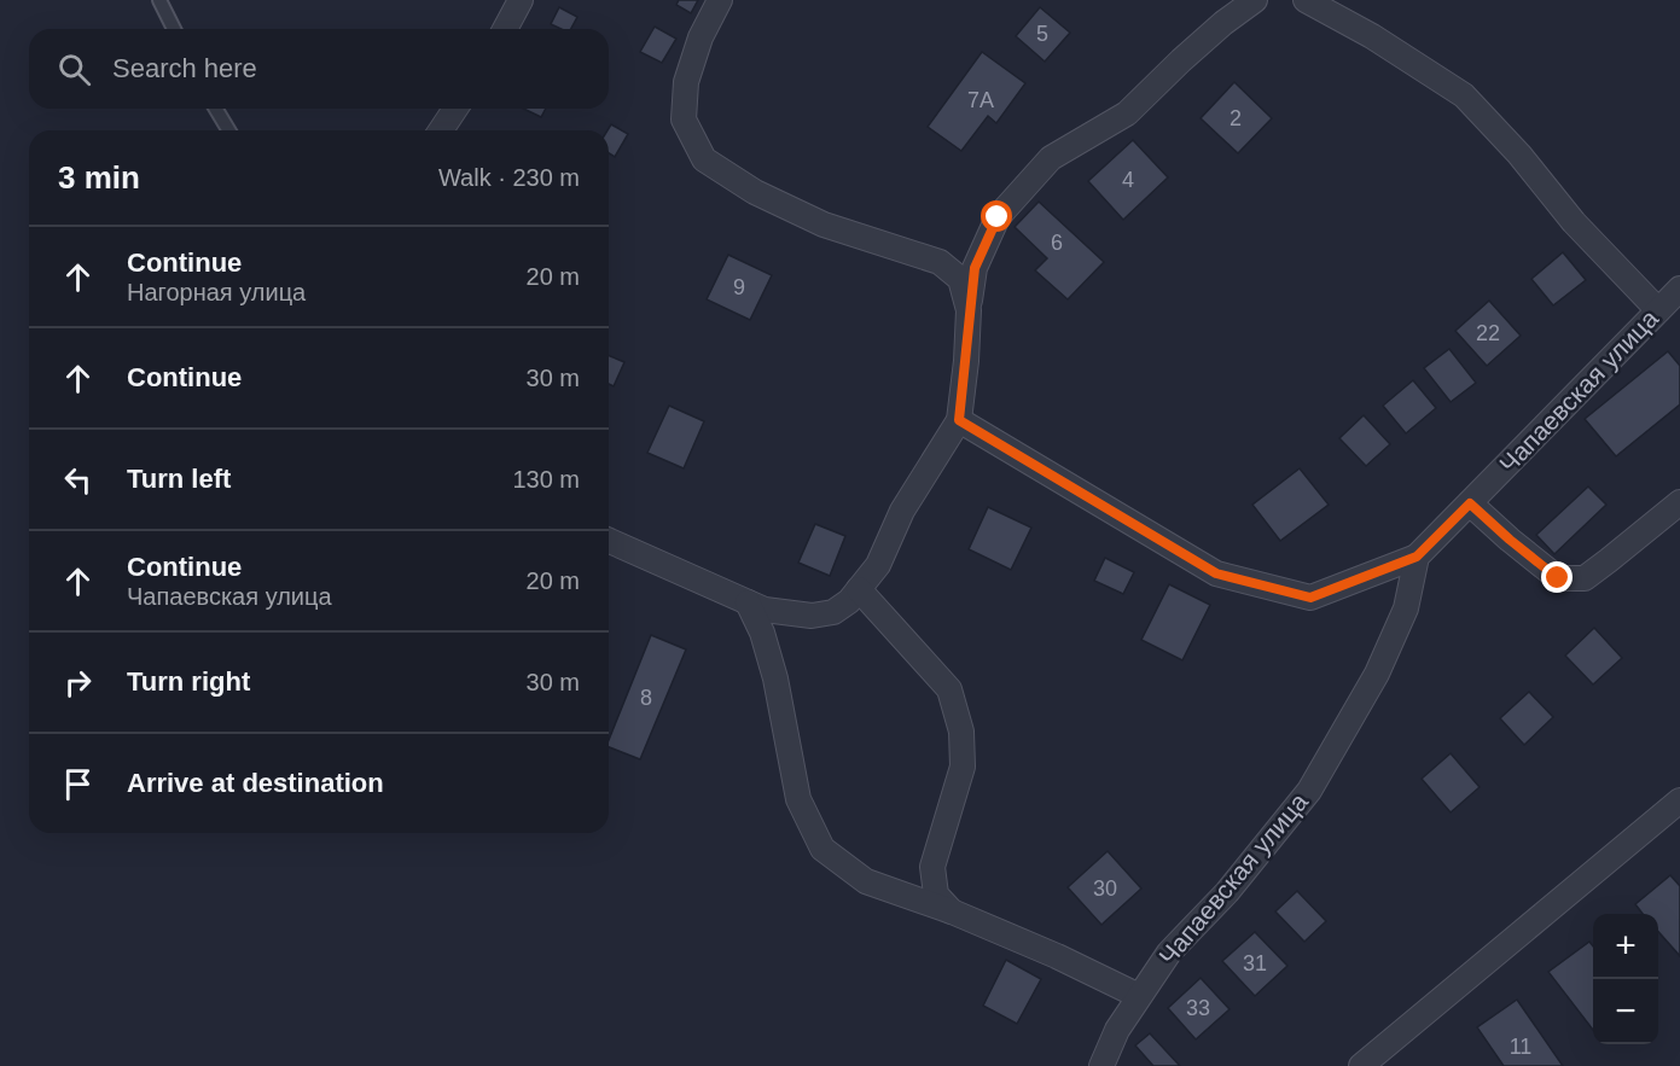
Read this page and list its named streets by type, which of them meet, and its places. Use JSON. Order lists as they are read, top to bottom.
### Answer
{
  "streets": {
    "street": ["Чапаевская улица"]
  },
  "house_numbers": [
    "5",
    "7А",
    "2",
    "4",
    "6",
    "9",
    "22",
    "8",
    "30",
    "31",
    "33",
    "11"
  ],
  "page": {
    "search": "Search here",
    "heading": ["3 min", "Walk · 230 m"],
    "list": [
      ["Continue", "Нагорная улица", "20 m"],
      ["Continue", "30 m"],
      ["Turn left", "130 m"],
      ["Continue", "Чапаевская улица", "20 m"],
      ["Turn right", "30 m"],
      "Arrive at destination"
    ],
    "map_buttons": ["+", "−"]
  }
}
